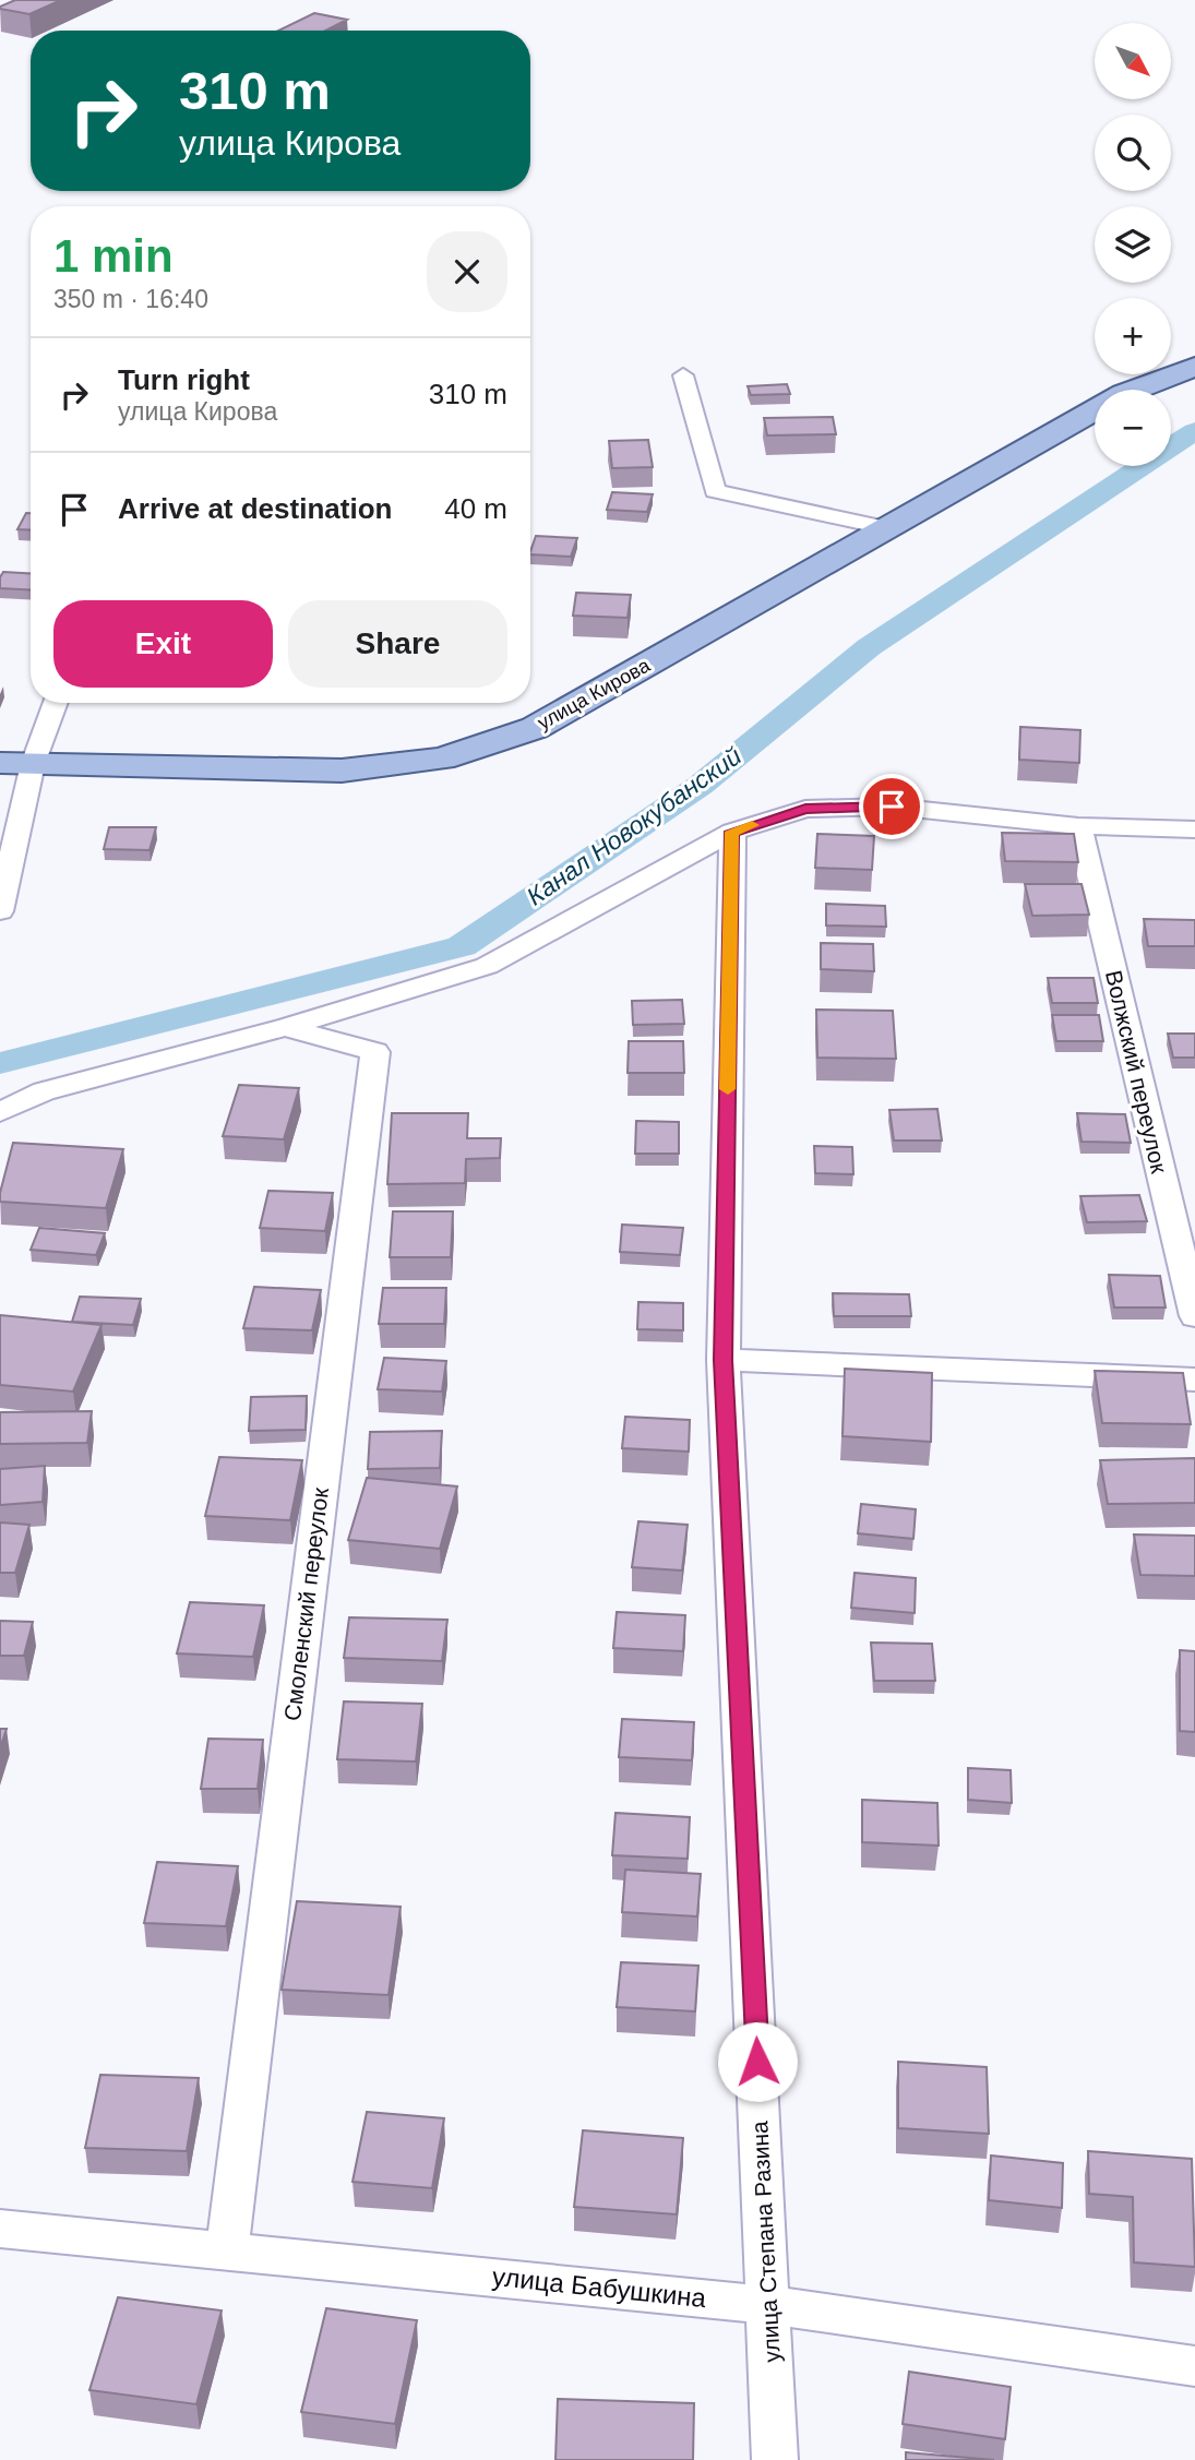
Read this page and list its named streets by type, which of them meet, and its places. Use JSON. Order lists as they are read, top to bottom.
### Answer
{
  "streets": {
    "main road": ["улица Кирова"],
    "street": [
      "Волжский переулок",
      "Смоленский переулок",
      "улица Степана Разина",
      "улица Бабушкина"
    ]
  },
  "crossings": [
    ["Смоленский переулок", "улица Бабушкина"],
    ["улица Степана Разина", "улица Бабушкина"]
  ],
  "water": ["Канал Новокубанский"],
  "north": "bottom right",
  "page": {
    "map_buttons": ["+", "−"],
    "turn": ["310 m", "улица Кирова"],
    "heading": ["1 min", "350 m · 16:40"],
    "list": [
      {
        "name": "Turn right",
        "note": "улица Кирова",
        "value": "310 m"
      },
      {
        "name": "Arrive at destination",
        "value": "40 m"
      }
    ],
    "buttons": ["Exit", "Share"]
  }
}
